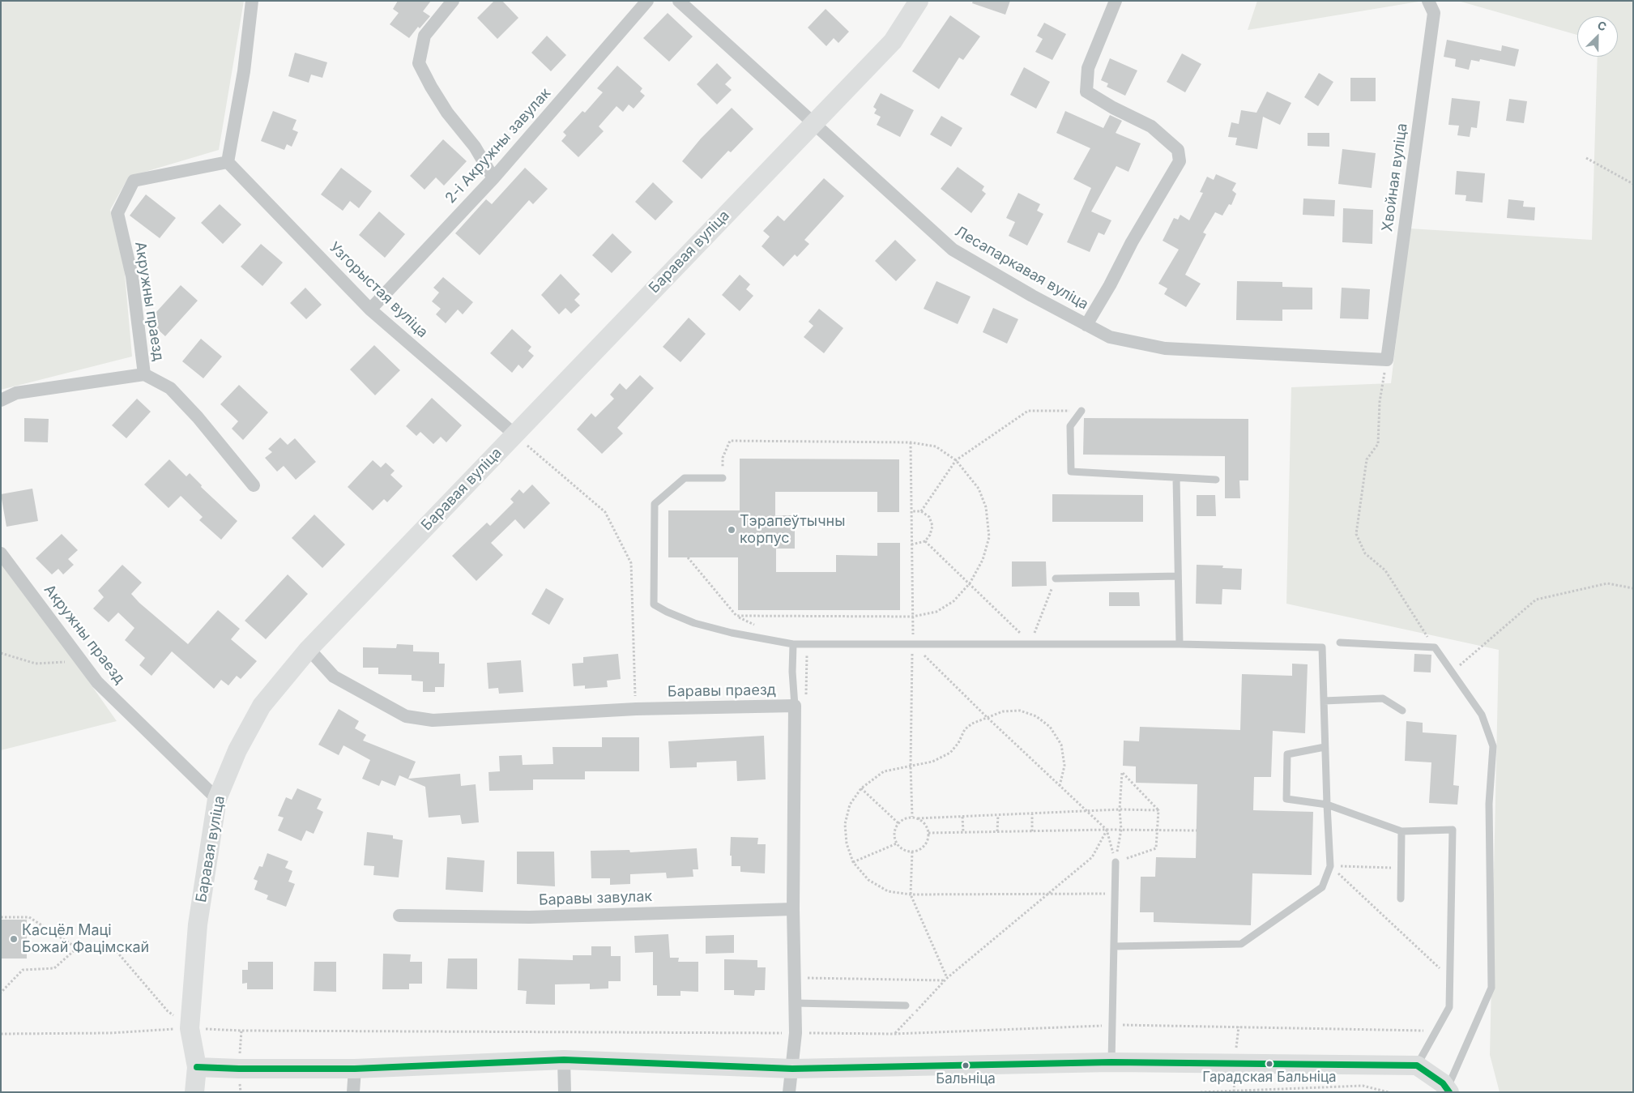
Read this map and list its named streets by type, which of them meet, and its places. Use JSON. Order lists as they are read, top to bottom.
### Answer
{
  "streets": {
    "street": [
      "2-і Акружны завулак",
      "Хвойная вуліца",
      "Баравая вуліца",
      "Лесапаркавая вуліца",
      "Узгорыстая вуліца",
      "Акружны праезд",
      "Баравы праезд",
      "Баравы завулак"
    ]
  },
  "crossings": [
    ["2-і Акружны завулак", "Узгорыстая вуліца"],
    ["Хвойная вуліца", "Лесапаркавая вуліца"],
    ["Баравая вуліца", "Лесапаркавая вуліца"],
    ["Баравая вуліца", "Узгорыстая вуліца"],
    ["Баравая вуліца", "Акружны праезд"],
    ["Баравая вуліца", "Баравы праезд"],
    ["Узгорыстая вуліца", "Акружны праезд"],
    ["Баравы праезд", "Баравы завулак"]
  ],
  "places": [
    "Тэрапеўтычны корпус",
    "Касцёл Маці Божай Фацімскай",
    "Гарадская Бальніца",
    "Бальніца"
  ],
  "north": "top right"
}
